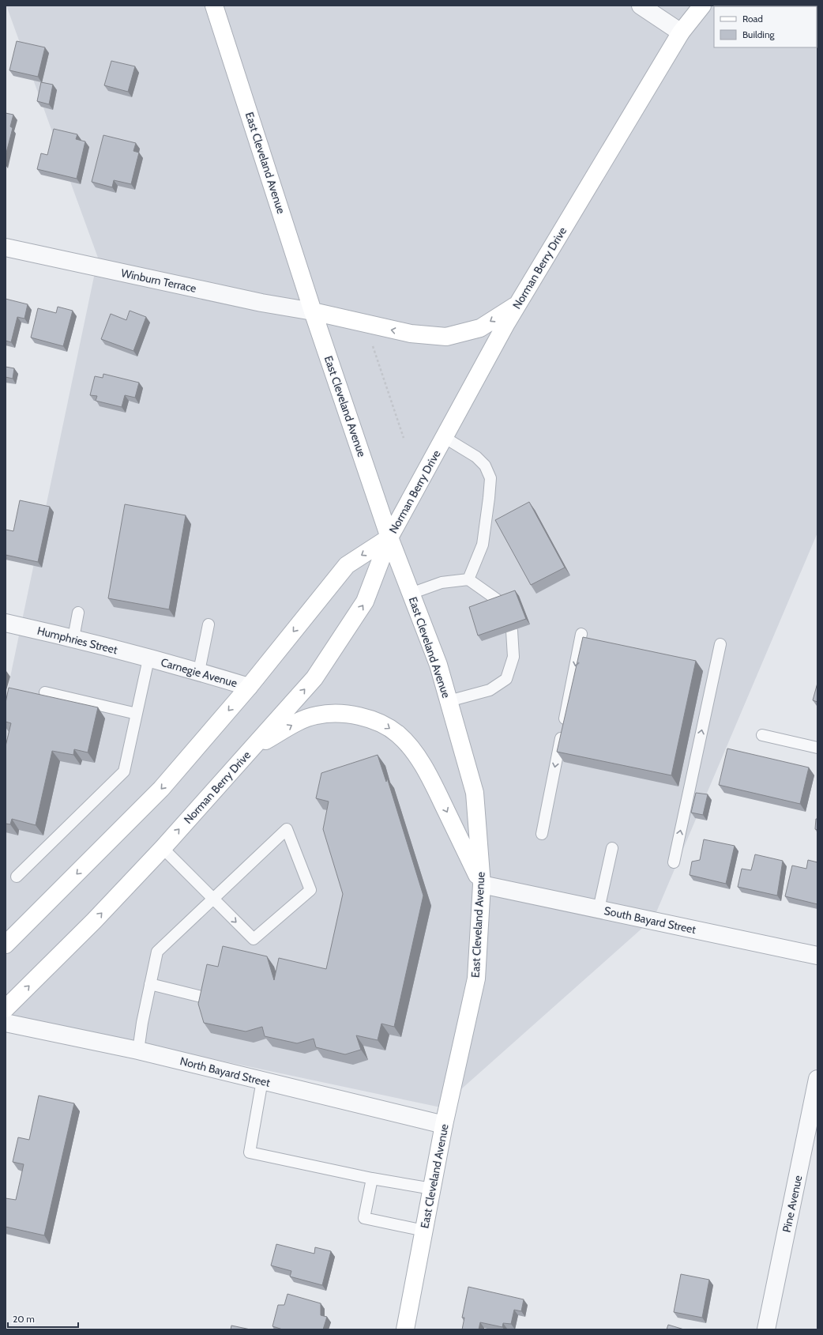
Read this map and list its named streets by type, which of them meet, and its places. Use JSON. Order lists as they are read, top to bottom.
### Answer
{
  "streets": {
    "main road": ["East Cleveland Avenue", "Norman Berry Drive"],
    "street": [
      "Winburn Terrace",
      "Humphries Street",
      "Carnegie Avenue",
      "South Bayard Street",
      "North Bayard Street",
      "Pine Avenue"
    ]
  },
  "crossings": [
    ["East Cleveland Avenue", "Norman Berry Drive"],
    ["East Cleveland Avenue", "Winburn Terrace"],
    ["East Cleveland Avenue", "South Bayard Street"],
    ["East Cleveland Avenue", "North Bayard Street"],
    ["Norman Berry Drive", "Carnegie Avenue"],
    ["Humphries Street", "Carnegie Avenue"]
  ],
  "legend": ["Road", "Building"],
  "scale_bar": "20 m"
}
